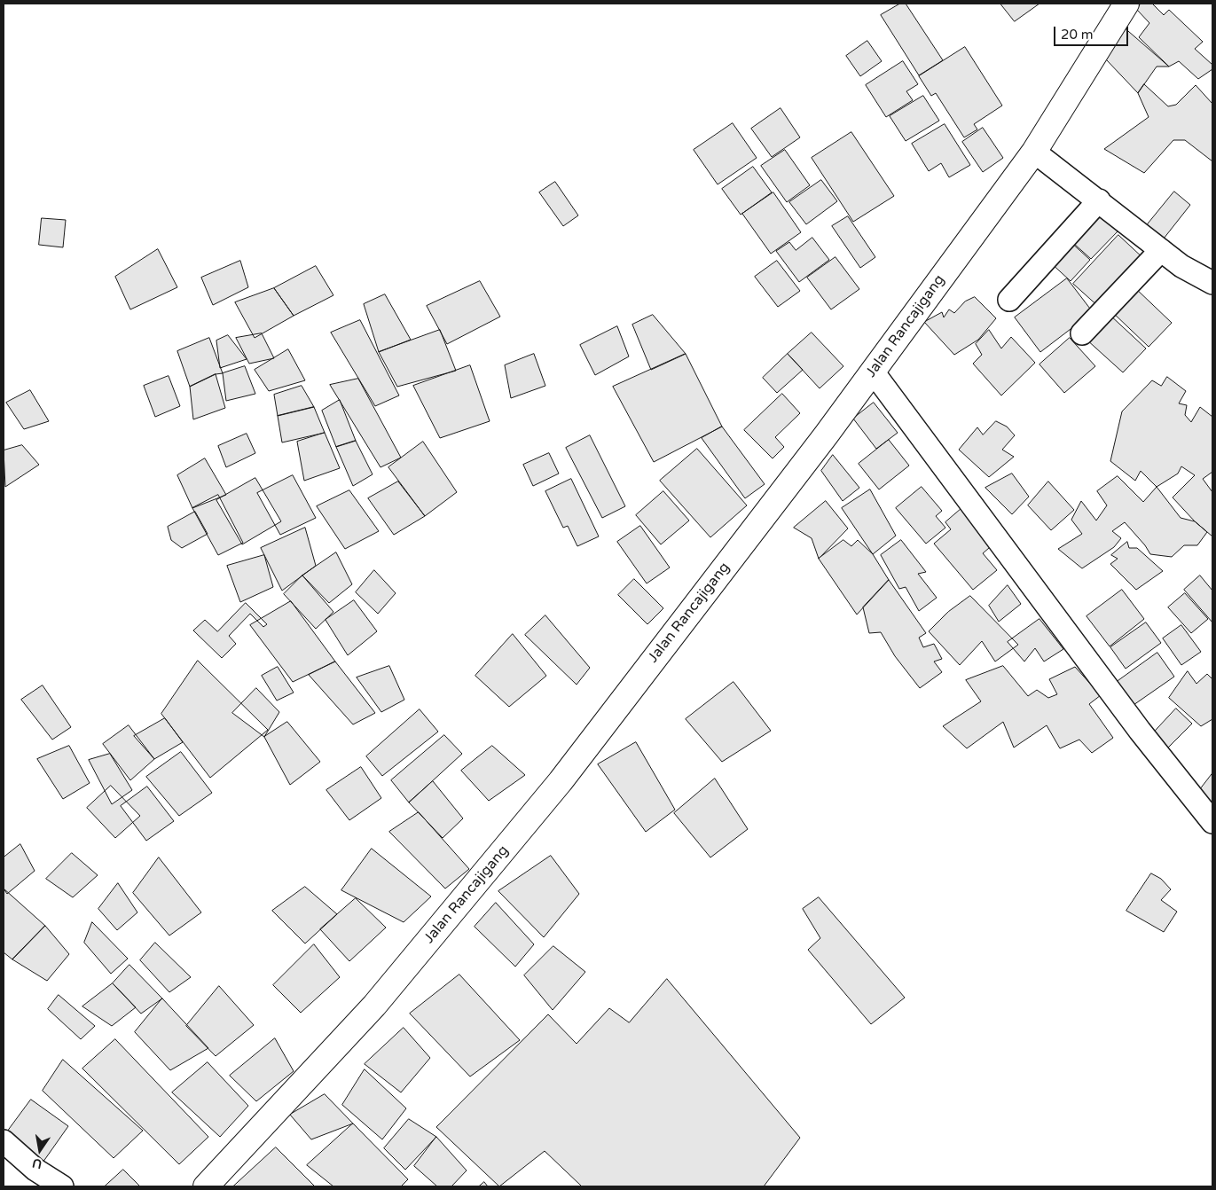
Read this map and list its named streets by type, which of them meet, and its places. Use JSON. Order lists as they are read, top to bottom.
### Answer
{
  "streets": {
    "main road": ["Jalan Rancajigang"]
  },
  "scale_bar": "20 m",
  "north": "bottom"
}
